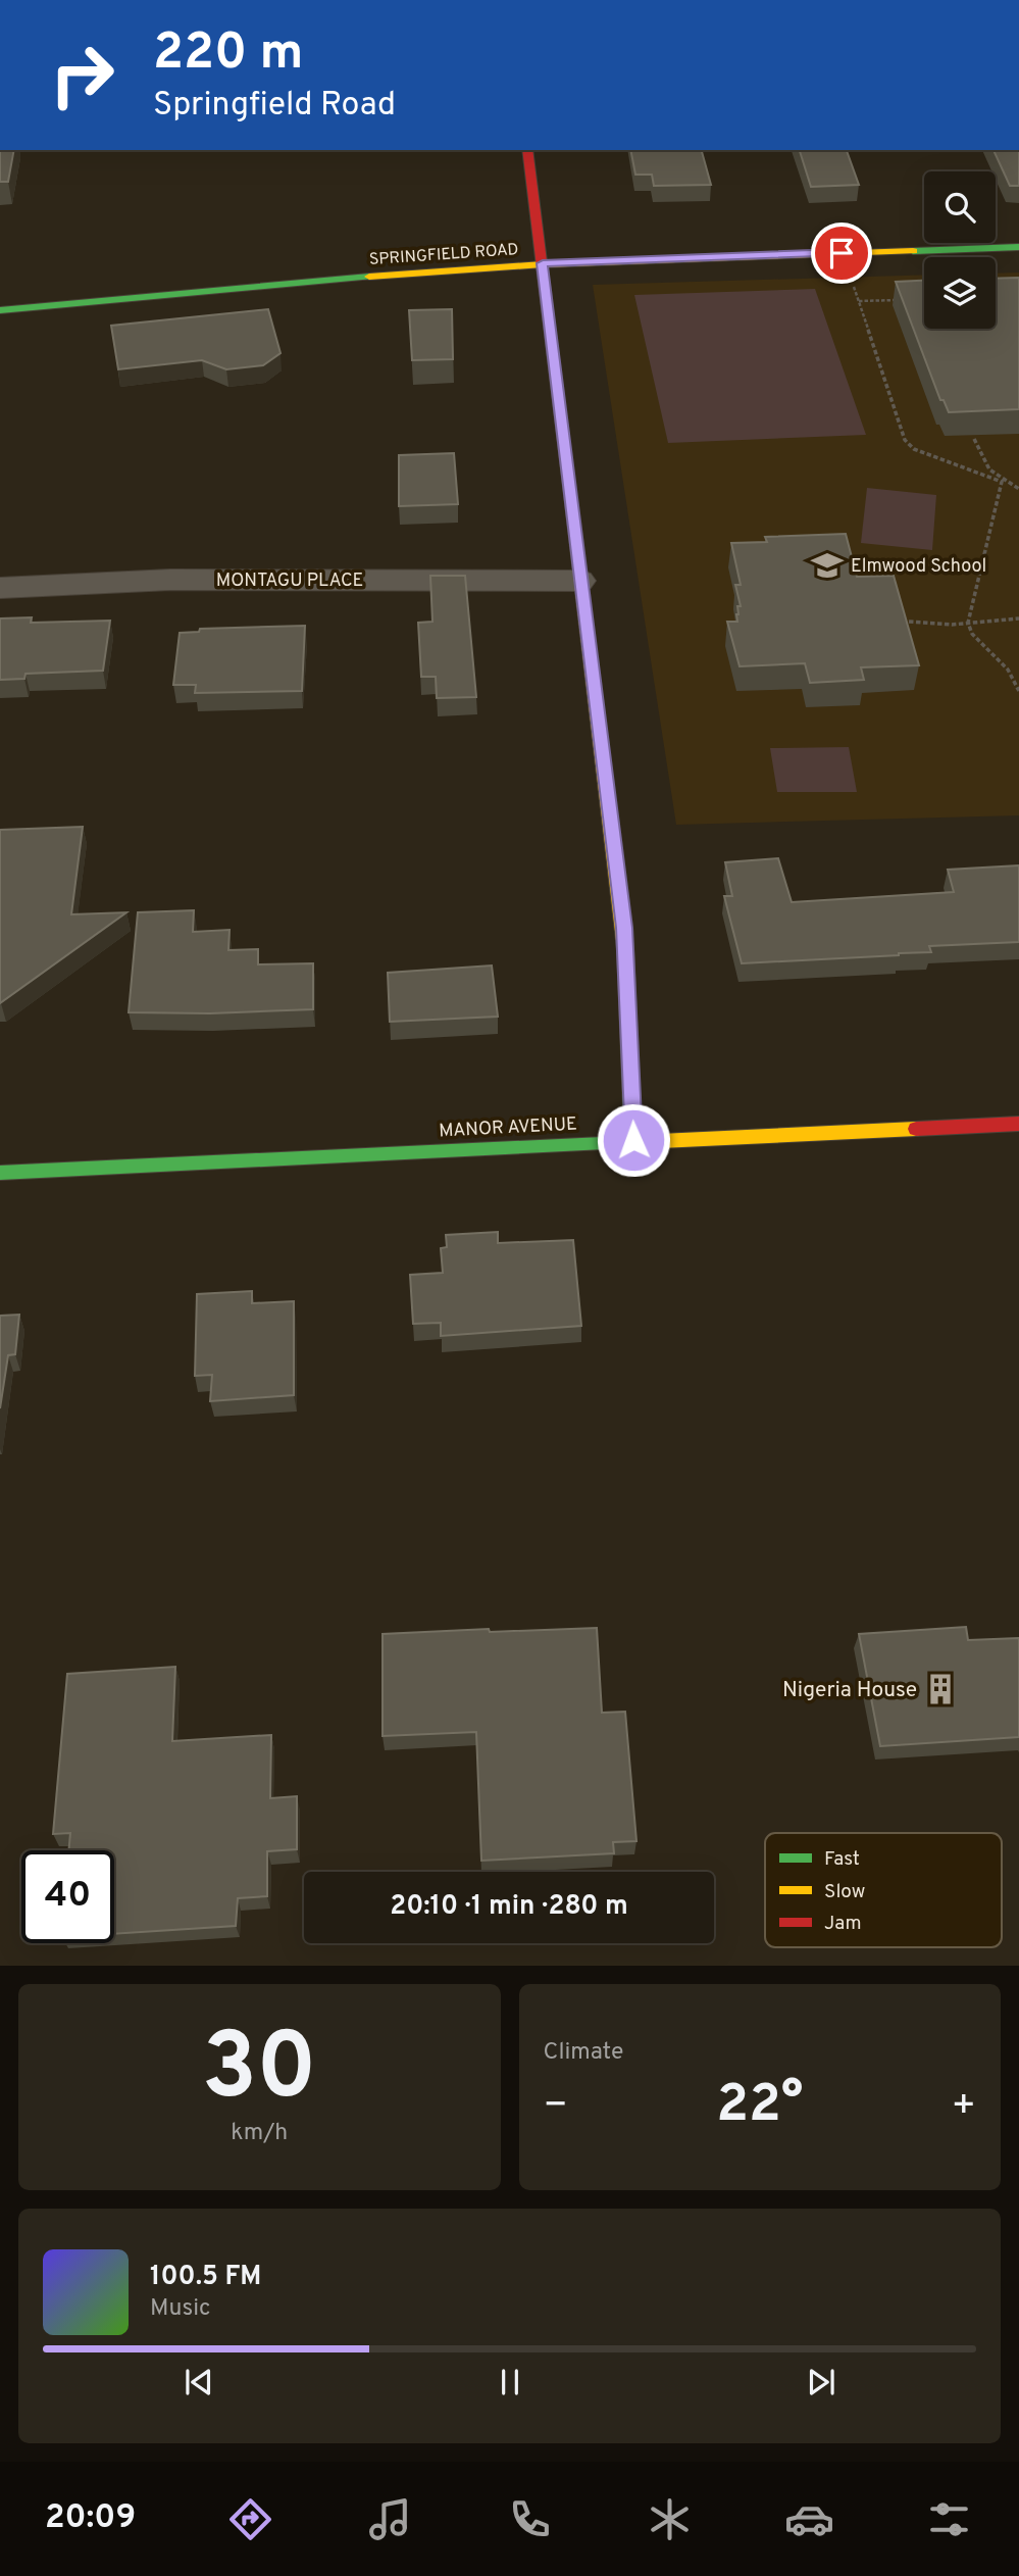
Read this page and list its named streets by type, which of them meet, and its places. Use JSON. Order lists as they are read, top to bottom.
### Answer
{
  "streets": {
    "street": ["SPRINGFIELD ROAD", "MONTAGU PLACE", "MANOR AVENUE"]
  },
  "places": {
    "school or university": ["Elmwood School"],
    "building": ["Nigeria House"]
  },
  "legend": ["Fast", "Slow", "Jam"],
  "page": {
    "turn": ["220 m", "Springfield Road"],
    "limit": "40",
    "trip": "20:10 · 1 min · 280 m",
    "tile": [
      ["30", "km/h"],
      "Climate"
    ],
    "heat": ["−", "22°", "+"],
    "song": ["100.5 FM", "Music"],
    "tabs": "20:09"
  }
}
